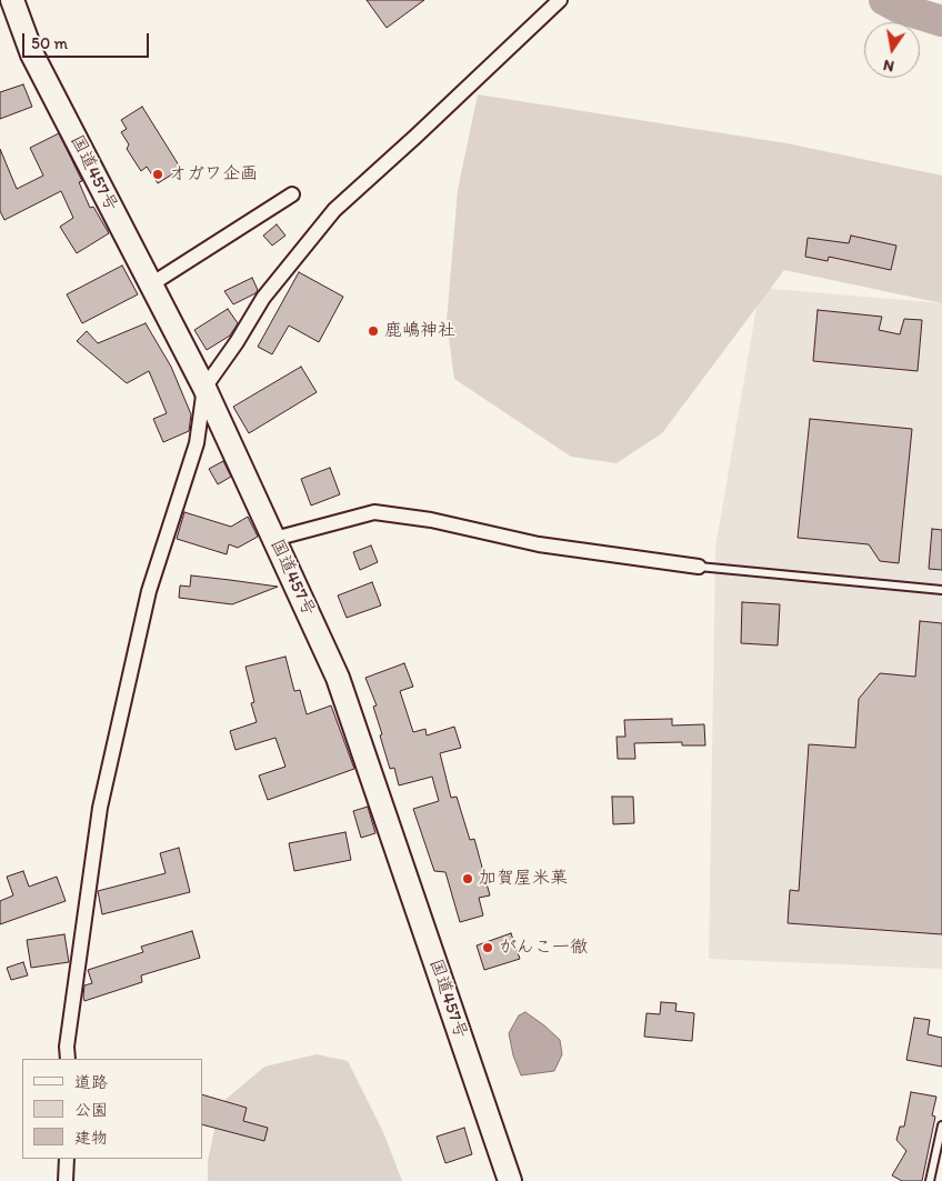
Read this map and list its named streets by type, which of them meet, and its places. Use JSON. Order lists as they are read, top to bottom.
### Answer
{
  "streets": {
    "highway": ["国道457号"]
  },
  "places": [
    "オガワ企画",
    "鹿嶋神社",
    "加賀屋米菓",
    "がんこ一徹"
  ],
  "legend": ["道路", "公園", "建物"],
  "scale_bar": "50 m",
  "north": "bottom"
}
